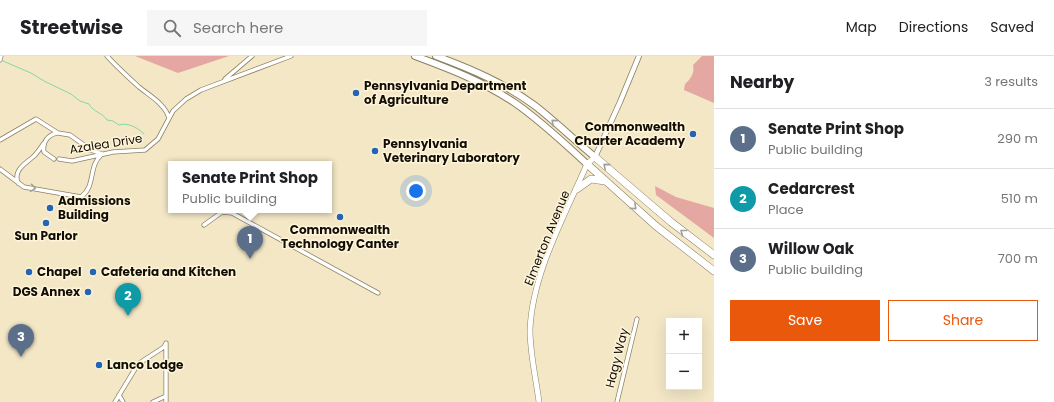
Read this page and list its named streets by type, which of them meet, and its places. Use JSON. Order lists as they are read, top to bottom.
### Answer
{
  "streets": {
    "main road": ["Elmerton Avenue"],
    "street": ["Azalea Drive", "Hagy Way"]
  },
  "places": [
    "Pennsylvania Department of Agriculture",
    "Commonwealth Charter Academy",
    "Pennsylvania Veterinary Laboratory",
    "Admissions Building",
    "Commonwealth Technology Canter",
    "Sun Parlor",
    "Chapel",
    "Cafeteria and Kitchen",
    "DGS Annex",
    "Lanco Lodge"
  ],
  "page": {
    "header": "Streetwise",
    "search": "Search here",
    "nav": ["Map", "Directions", "Saved"],
    "heading": ["Nearby", "3 results"],
    "list": [
      {
        "mark": "1",
        "name": "Senate Print Shop",
        "note": "Public building",
        "value": "290 m"
      },
      {
        "mark": "2",
        "name": "Cedarcrest",
        "note": "Place",
        "value": "510 m"
      },
      {
        "mark": "3",
        "name": "Willow Oak",
        "note": "Public building",
        "value": "700 m"
      }
    ],
    "popup": ["Senate Print Shop", "Public building"],
    "pins": ["1", "2", "3"],
    "buttons": ["Save", "Share"],
    "map_buttons": ["+", "−"]
  }
}
